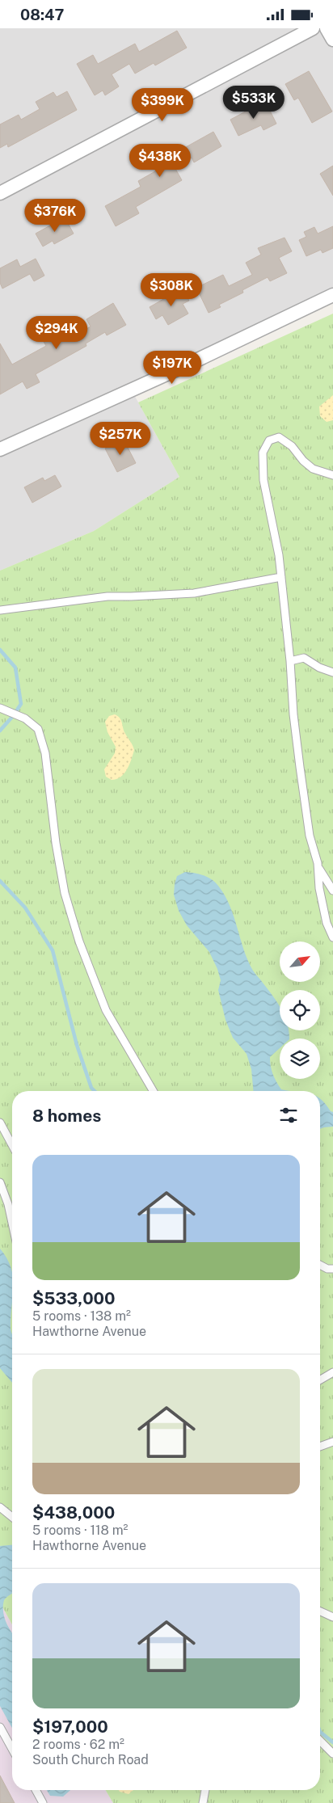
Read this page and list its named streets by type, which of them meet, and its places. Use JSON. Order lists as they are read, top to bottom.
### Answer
{
  "north": "top right",
  "page": {
    "status": "08:47",
    "price": [
      "$533K",
      "$399K",
      "$438K",
      "$376K",
      "$308K",
      "$294K",
      "$197K",
      "$257K"
    ],
    "heading": "8 homes",
    "list": [
      {
        "name": "$533,000",
        "note": "5 rooms · 138 m² · Hawthorne Avenue"
      },
      {
        "name": "$438,000",
        "note": "5 rooms · 118 m² · Hawthorne Avenue"
      },
      {
        "name": "$197,000",
        "note": "2 rooms · 62 m² · South Church Road"
      }
    ]
  }
}
